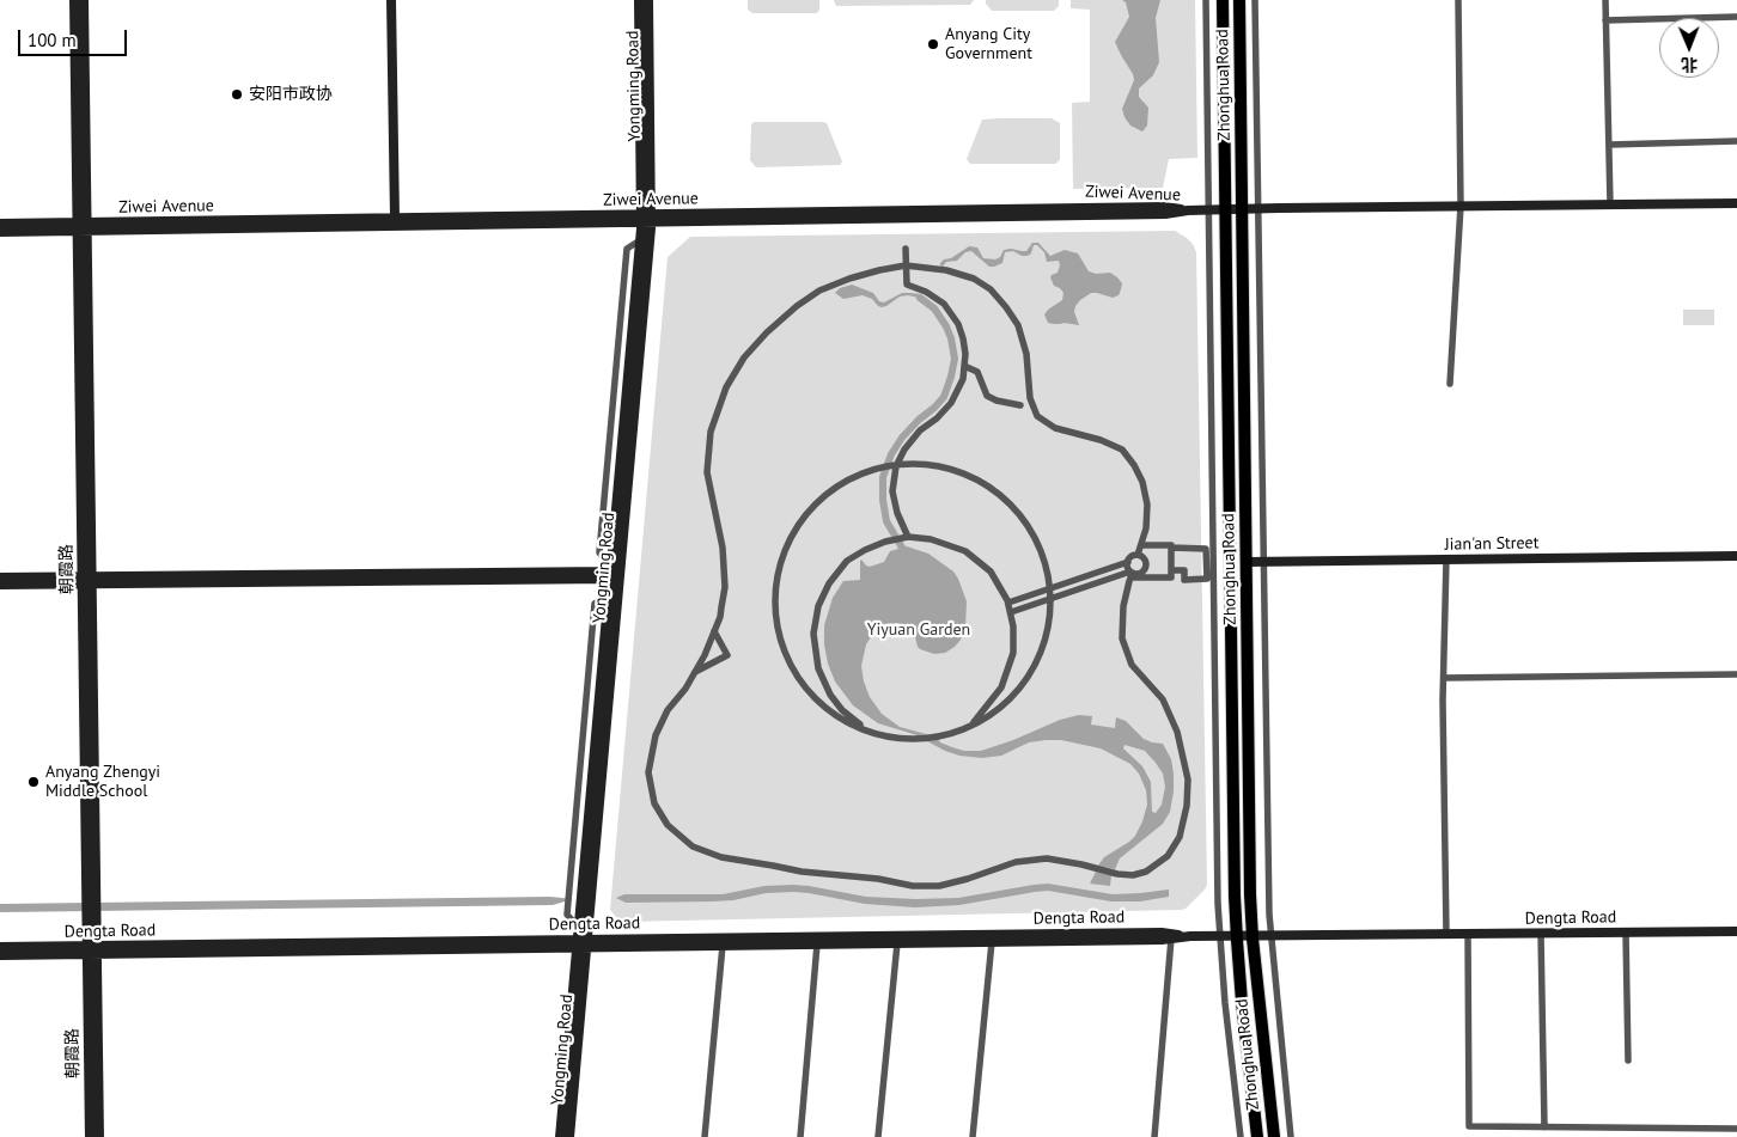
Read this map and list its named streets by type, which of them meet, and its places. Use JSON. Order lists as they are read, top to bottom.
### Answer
{
  "streets": {
    "highway": ["Zhonghua Road"],
    "street": [
      "Yongming Road",
      "Ziwei Avenue",
      "Jian'an Street",
      "朝霞路",
      "Dengta Road"
    ]
  },
  "crossings": [
    ["Zhonghua Road", "Ziwei Avenue"],
    ["Zhonghua Road", "Jian'an Street"],
    ["Zhonghua Road", "Dengta Road"],
    ["Yongming Road", "Ziwei Avenue"],
    ["Yongming Road", "Dengta Road"],
    ["Ziwei Avenue", "朝霞路"],
    ["朝霞路", "Dengta Road"]
  ],
  "parks": ["Yiyuan Garden"],
  "places": ["Anyang City Government", "安阳市政协", "Anyang Zhengyi Middle School"],
  "scale_bar": "100 m",
  "north": "bottom"
}
